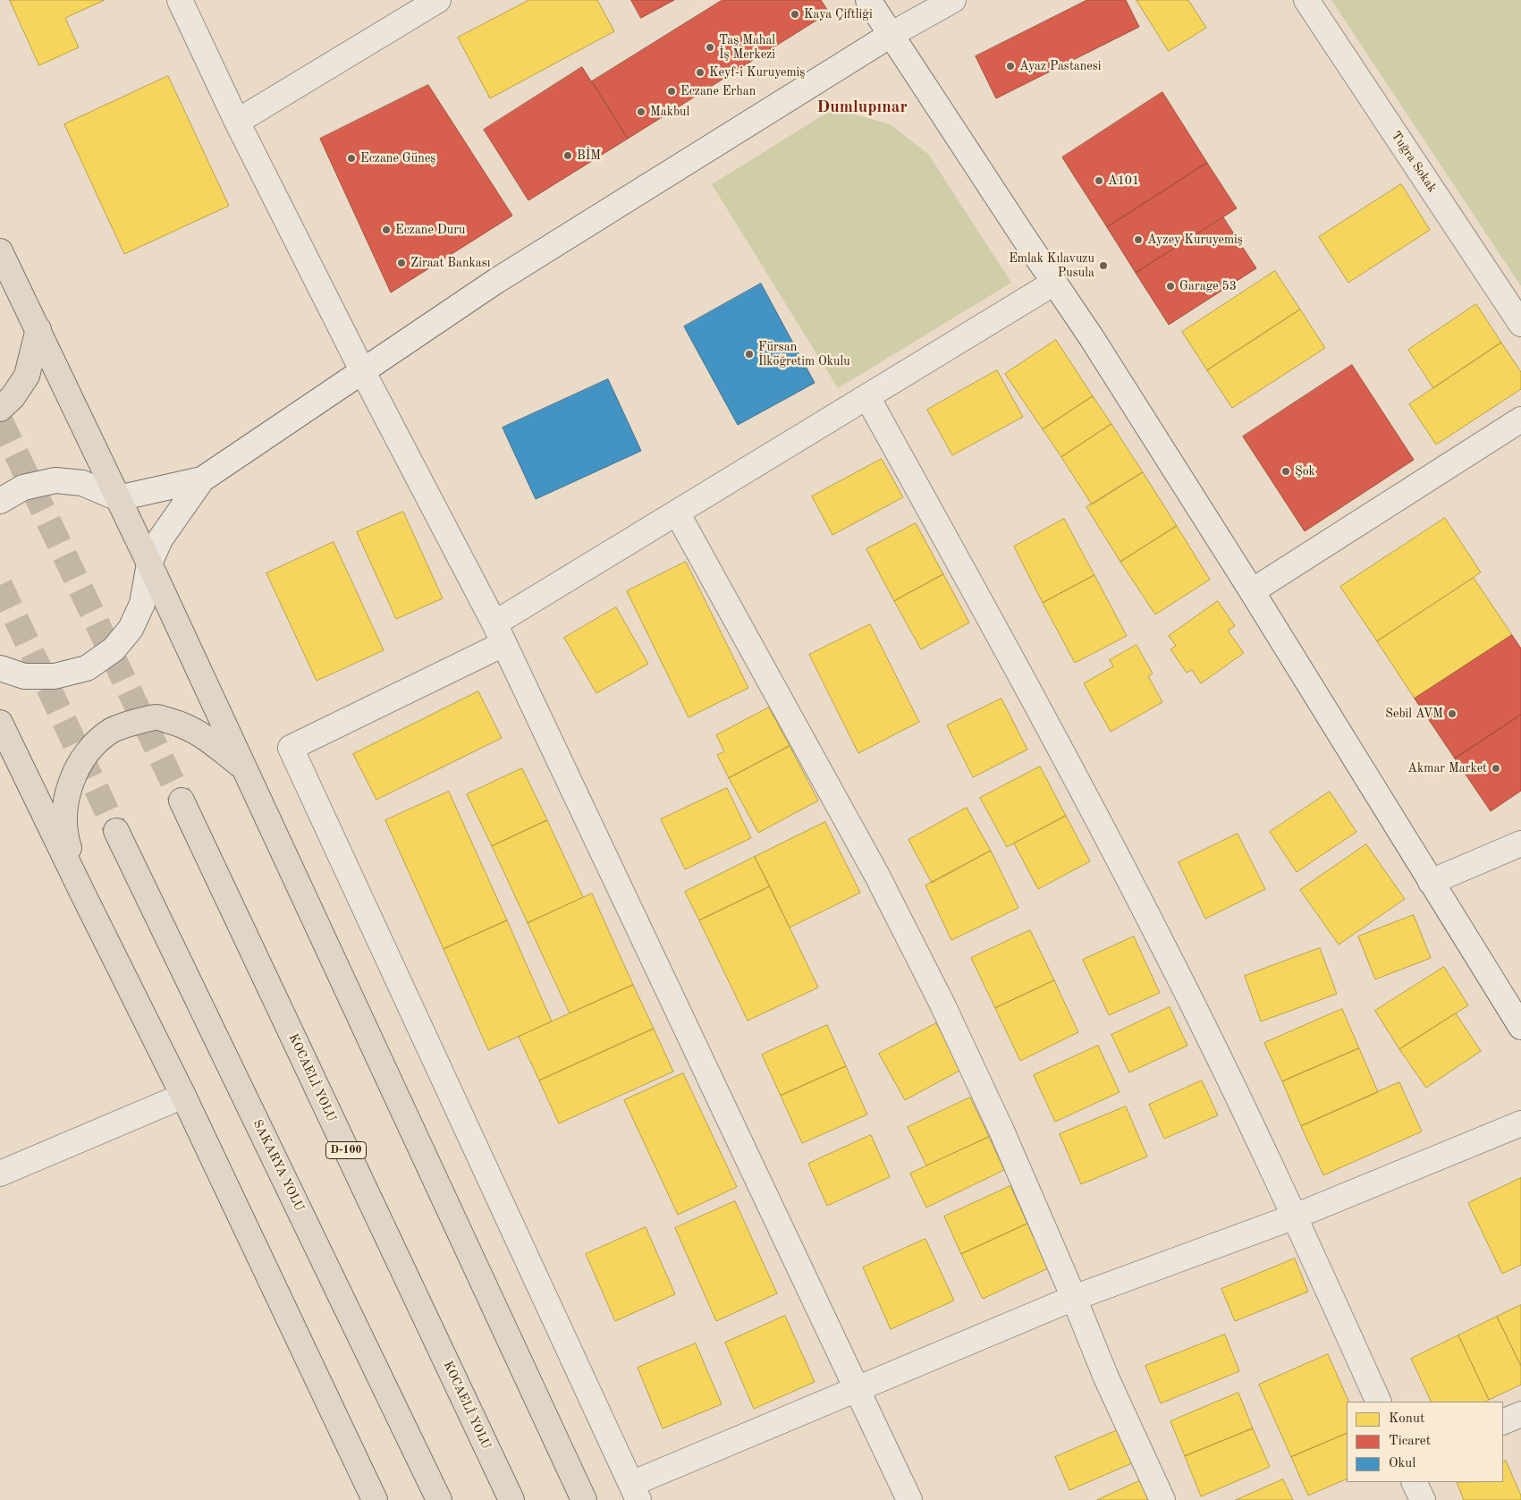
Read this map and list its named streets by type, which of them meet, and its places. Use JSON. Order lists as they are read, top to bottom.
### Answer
{
  "streets": {
    "highway": ["KOCAELİ YOLU", "D-100", "SAKARYA YOLU"],
    "street": ["Tuğra Sokak"]
  },
  "districts": ["Dumlupınar"],
  "places": [
    "Kaya Çiftliği",
    "Taş Mahal İş Merkezi",
    "Ayaz Pastanesi",
    "Keyf-i Kuruyemiş",
    "Eczane Erhan",
    "Makbul",
    "BİM",
    "Eczane Güneş",
    "A101",
    "Eczane Duru",
    "Ayzey Kuruyemiş",
    "Ziraat Bankası",
    "Emlak Kılavuzu Pusula",
    "Garage 53",
    "Fürsan İlköğretim Okulu",
    "Şok",
    "Sebil AVM",
    "Akmar Market"
  ],
  "legend": ["Konut", "Ticaret", "Okul"]
}
